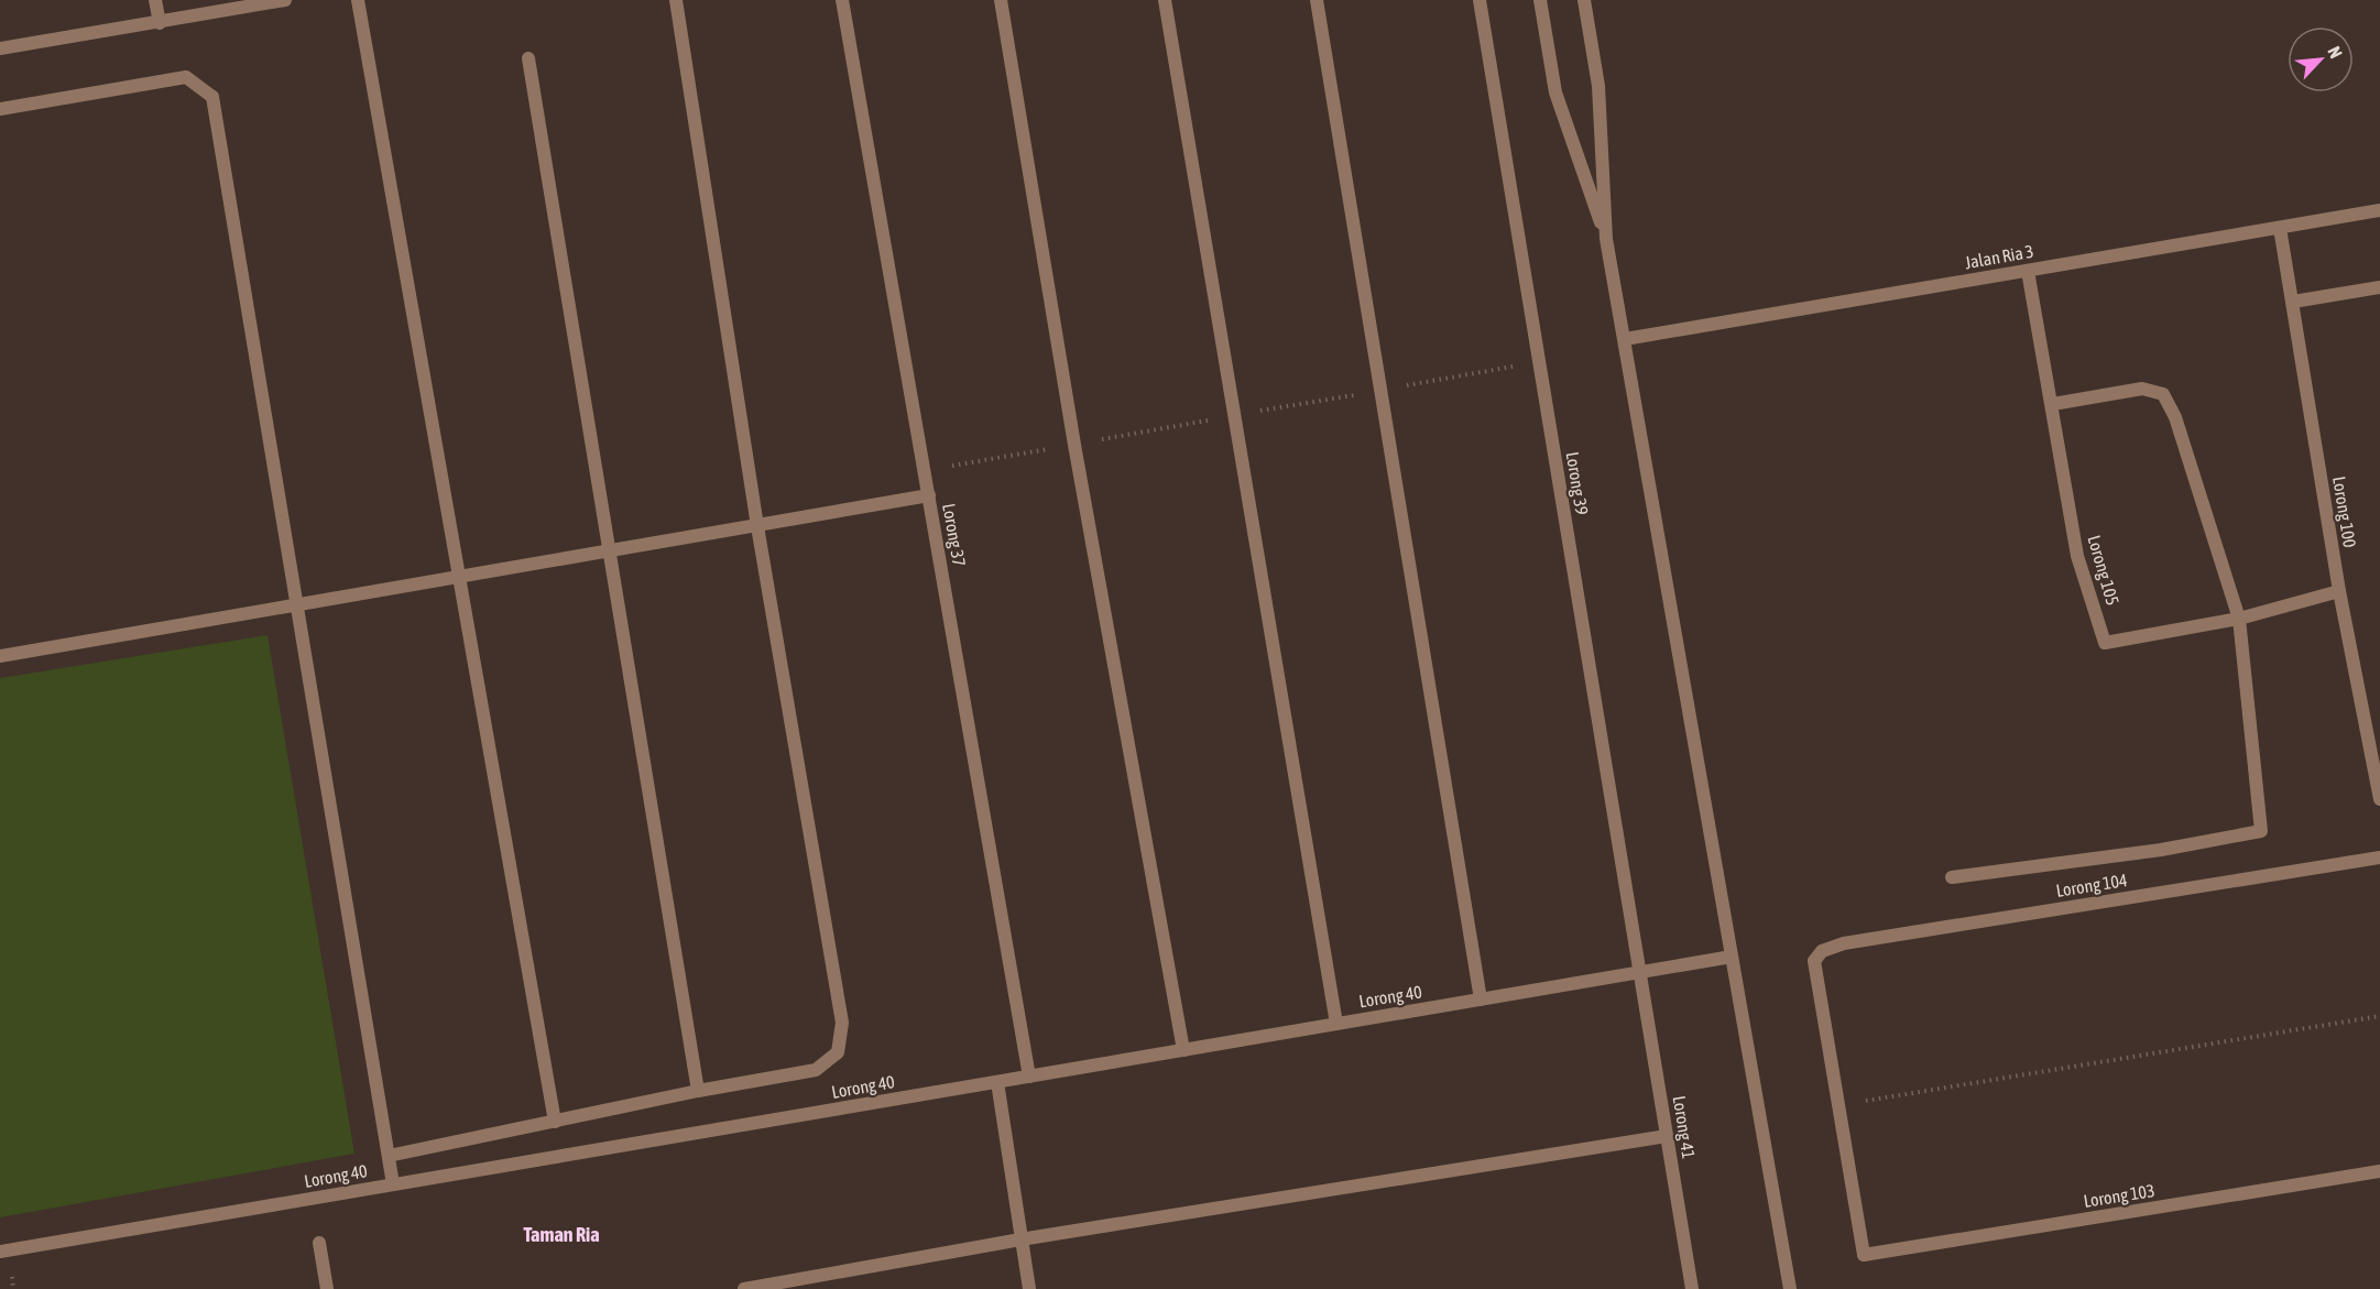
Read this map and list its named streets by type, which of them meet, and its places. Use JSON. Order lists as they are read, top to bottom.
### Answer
{
  "streets": {
    "street": [
      "Jalan Ria 3",
      "Lorong 39",
      "Lorong 100",
      "Lorong 37",
      "Lorong 105",
      "Lorong 104",
      "Lorong 40",
      "Lorong 41",
      "Lorong 103"
    ]
  },
  "crossings": [
    ["Jalan Ria 3", "Lorong 100"],
    ["Jalan Ria 3", "Lorong 105"],
    ["Lorong 39", "Lorong 40"],
    ["Lorong 39", "Lorong 41"],
    ["Lorong 100", "Lorong 105"],
    ["Lorong 37", "Lorong 40"],
    ["Lorong 104", "Lorong 103"],
    ["Lorong 40", "Lorong 41"]
  ],
  "districts": ["Taman Ria"],
  "north": "top right"
}
